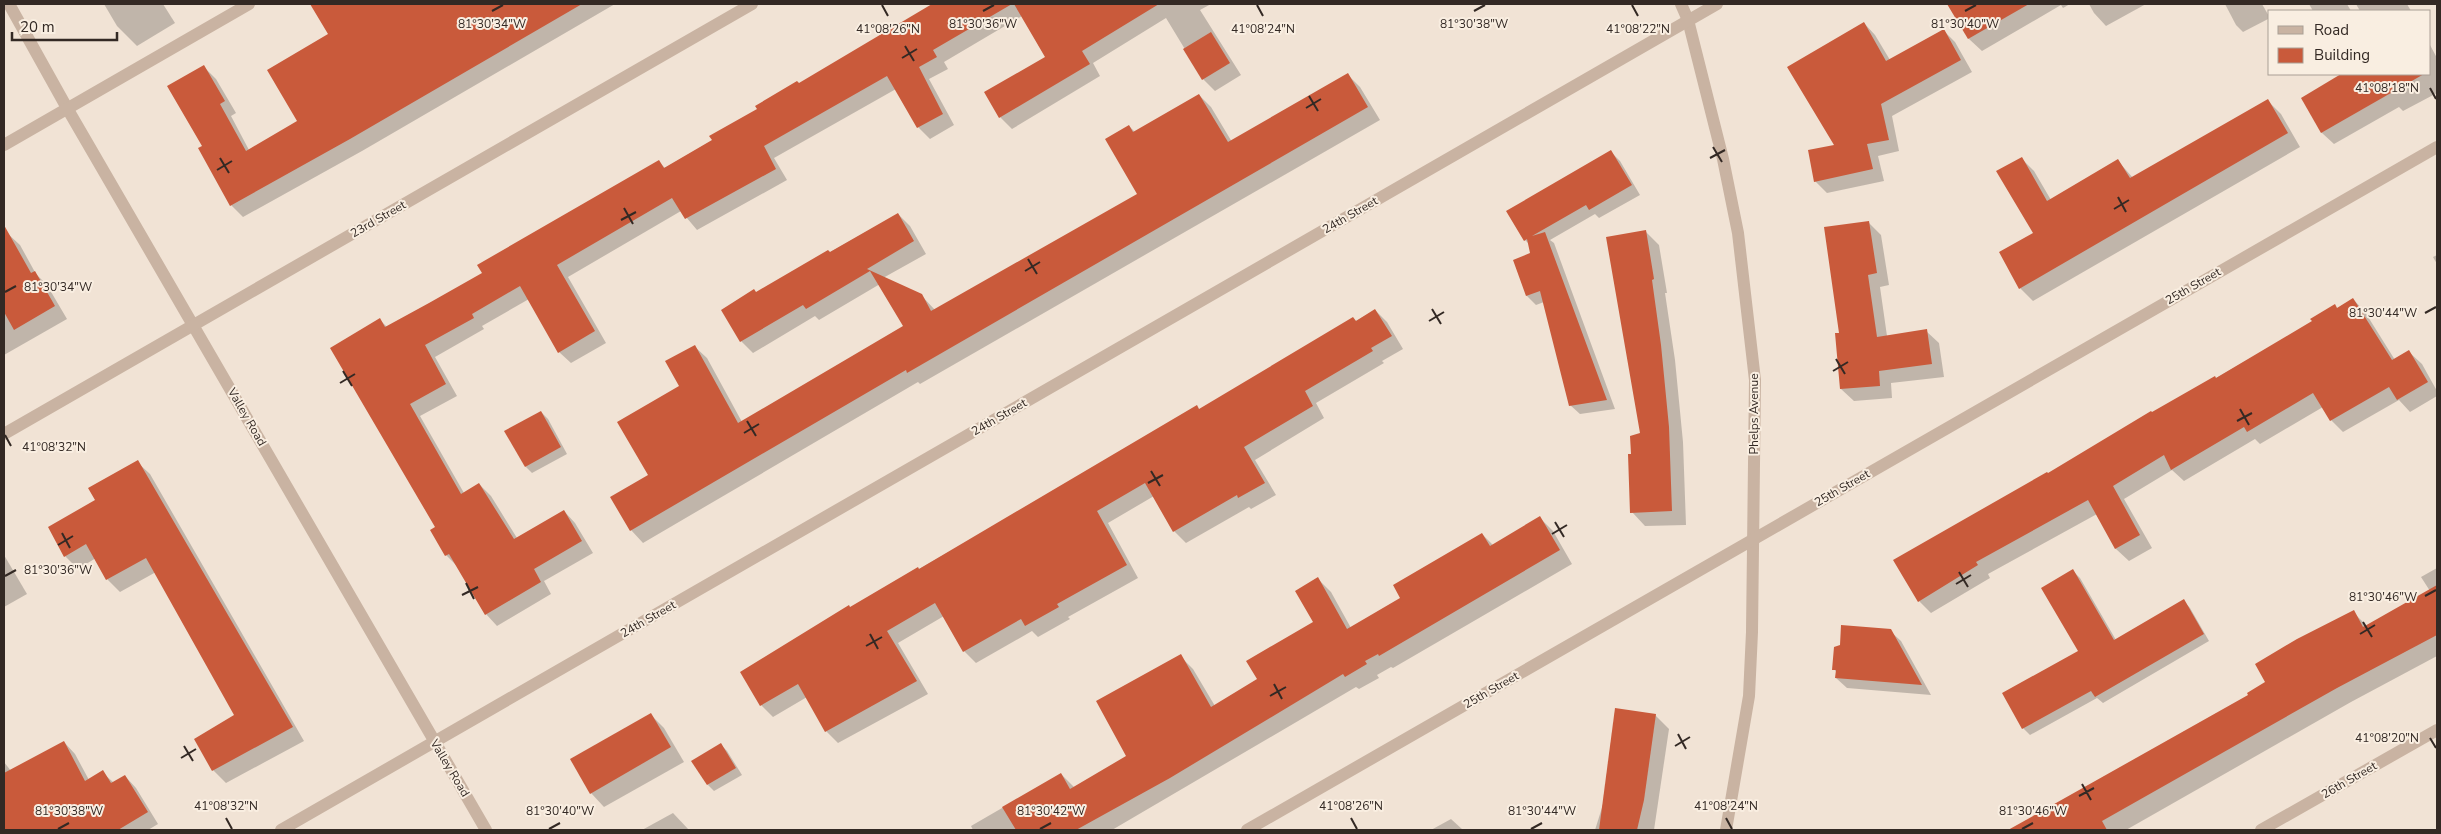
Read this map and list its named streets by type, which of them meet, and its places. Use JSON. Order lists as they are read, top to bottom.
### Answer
{
  "streets": {
    "street": [
      "24th Street",
      "23rd Street",
      "25th Street",
      "Phelps Avenue",
      "Valley Road",
      "26th Street"
    ]
  },
  "crossings": [
    ["24th Street", "Phelps Avenue"],
    ["24th Street", "Valley Road"],
    ["23rd Street", "Valley Road"],
    ["25th Street", "Phelps Avenue"]
  ],
  "legend": ["Road", "Building"],
  "scale_bar": "20 m",
  "coordinates": [
    "81°30'34\"W",
    "81°30'36\"W",
    "81°30'38\"W",
    "81°30'40\"W",
    "41°08'26\"N",
    "41°08'24\"N",
    "41°08'22\"N",
    "41°08'18\"N",
    "81°30'44\"W",
    "41°08'32\"N",
    "81°30'46\"W",
    "41°08'20\"N",
    "81°30'42\"W"
  ]
}
